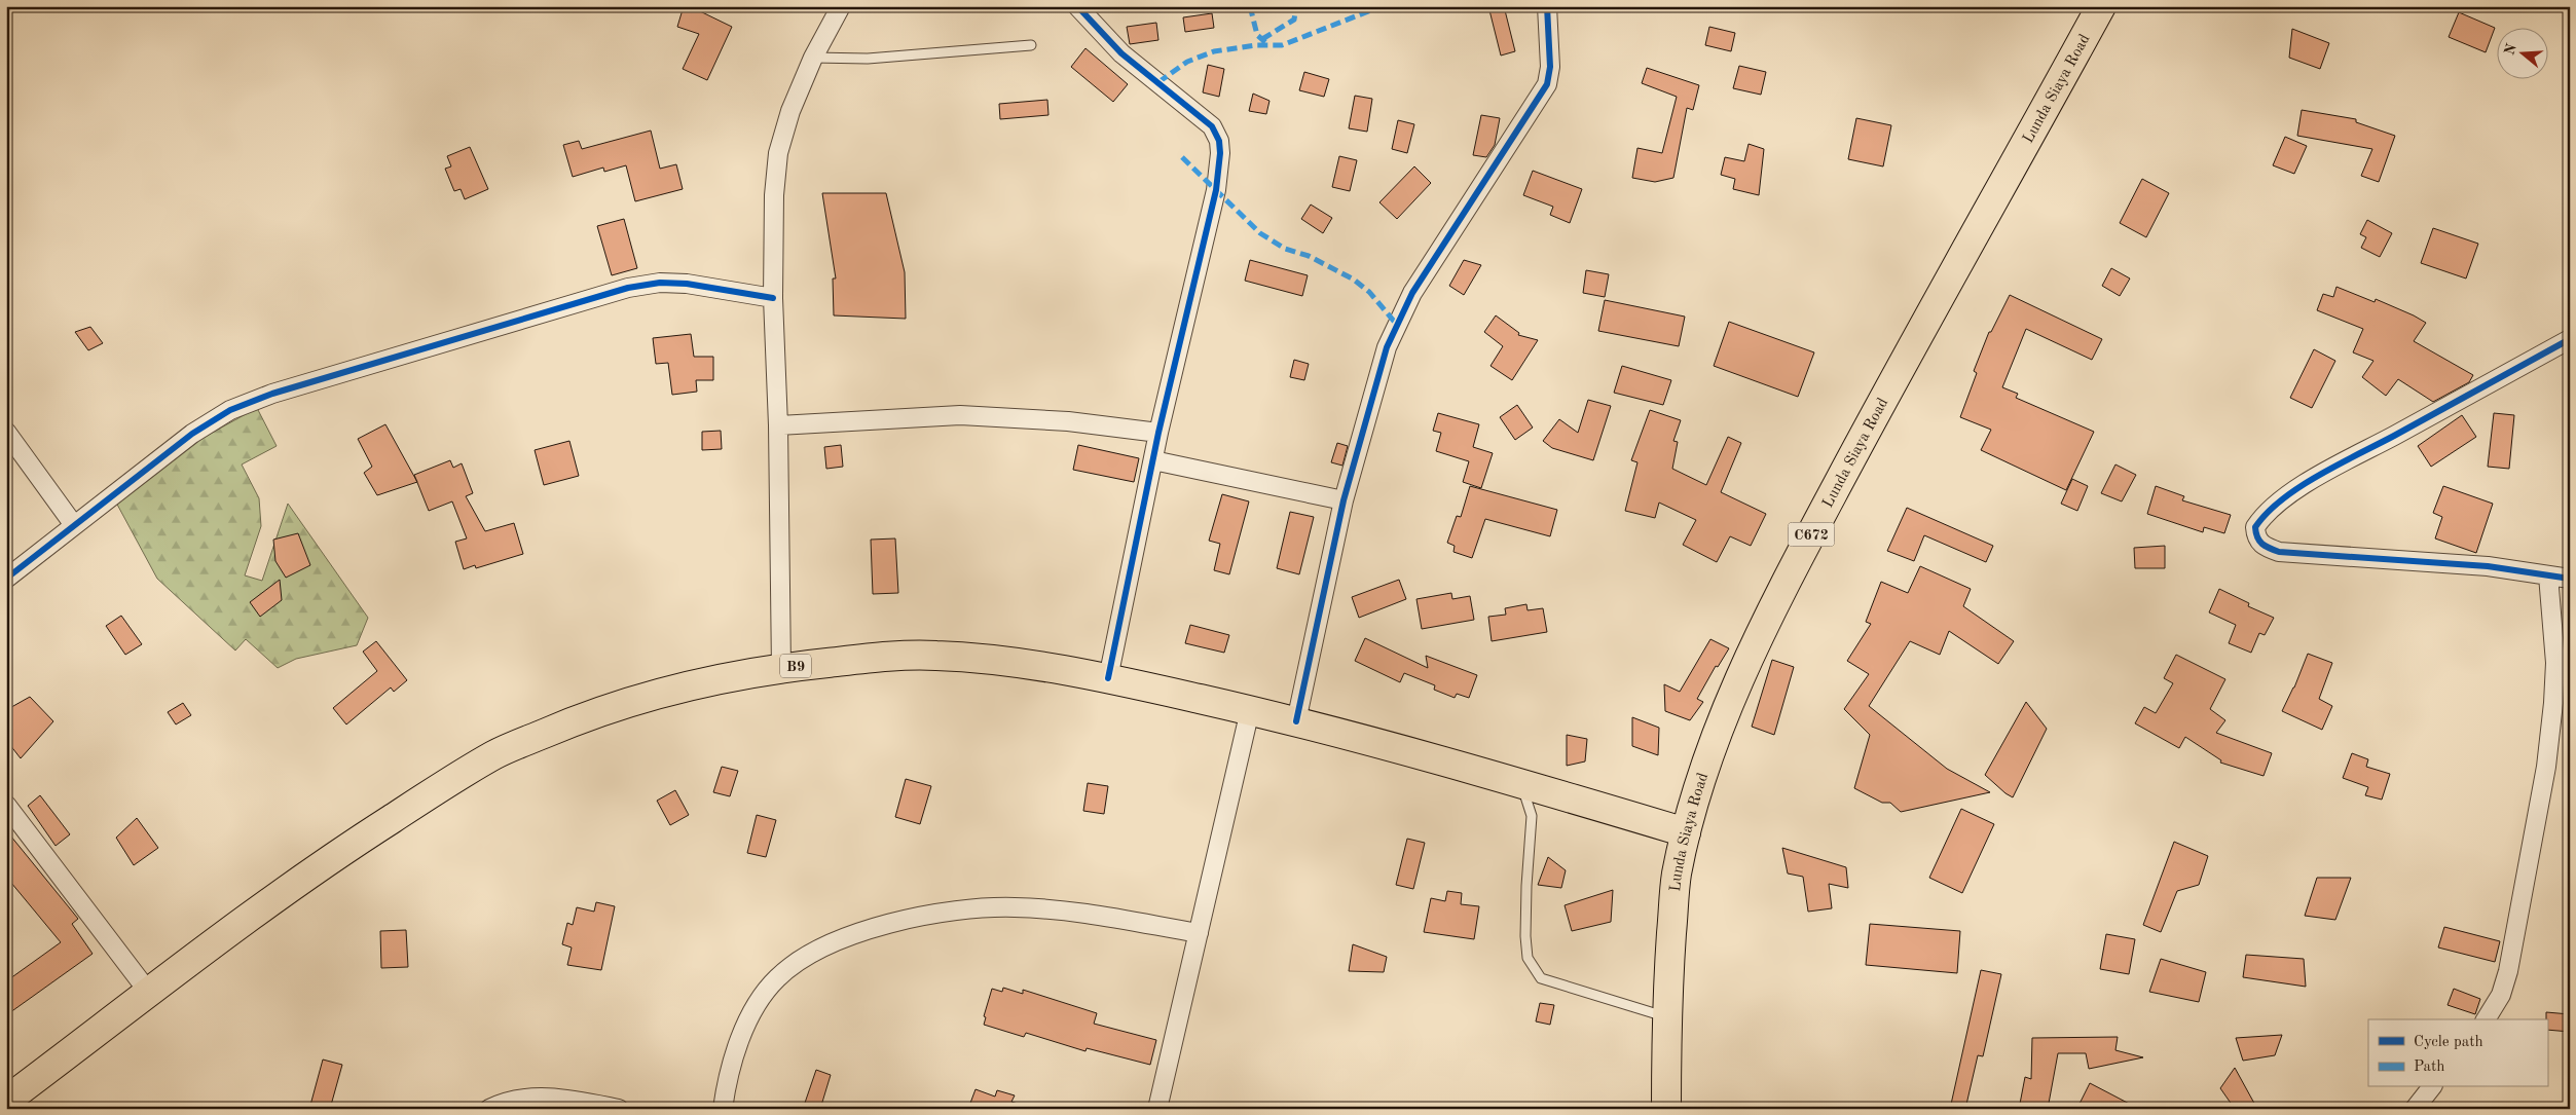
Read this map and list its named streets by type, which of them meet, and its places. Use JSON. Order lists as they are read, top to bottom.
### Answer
{
  "streets": {
    "main road": ["Lunda Siaya Road", "C672", "B9"]
  },
  "crossings": [
    ["Lunda Siaya Road", "B9"]
  ],
  "legend": ["Cycle path", "Path"],
  "north": "left"
}
